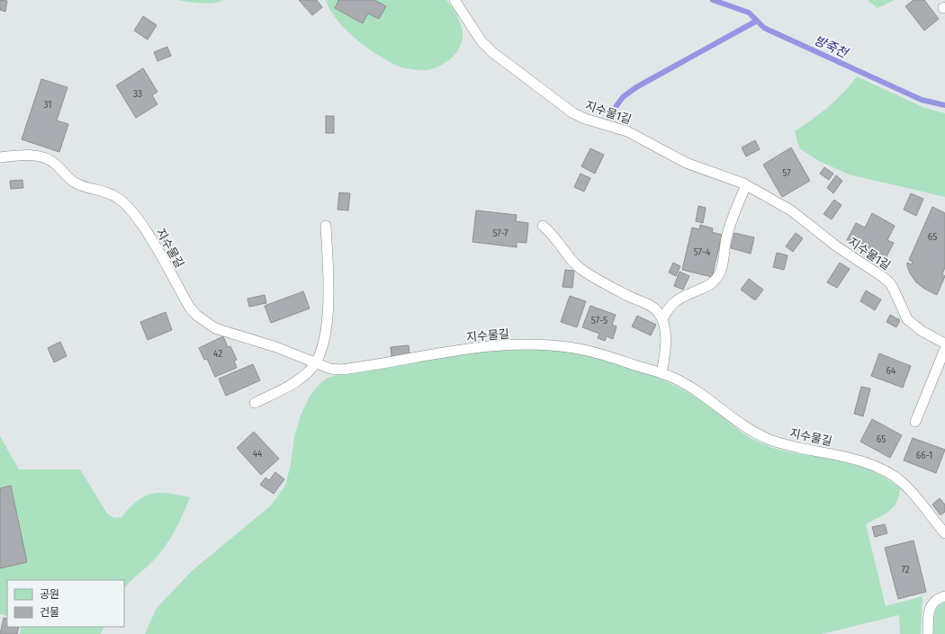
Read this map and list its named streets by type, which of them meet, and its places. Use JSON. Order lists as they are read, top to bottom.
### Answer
{
  "streets": {
    "lane": ["지수물1길", "지수물길"]
  },
  "water": ["방죽천"],
  "house_numbers": [
    "33",
    "31",
    "57",
    "57-7",
    "65",
    "57-4",
    "57-5",
    "42",
    "64",
    "65",
    "44",
    "66-1",
    "72"
  ],
  "legend": ["공원", "건물"]
}
